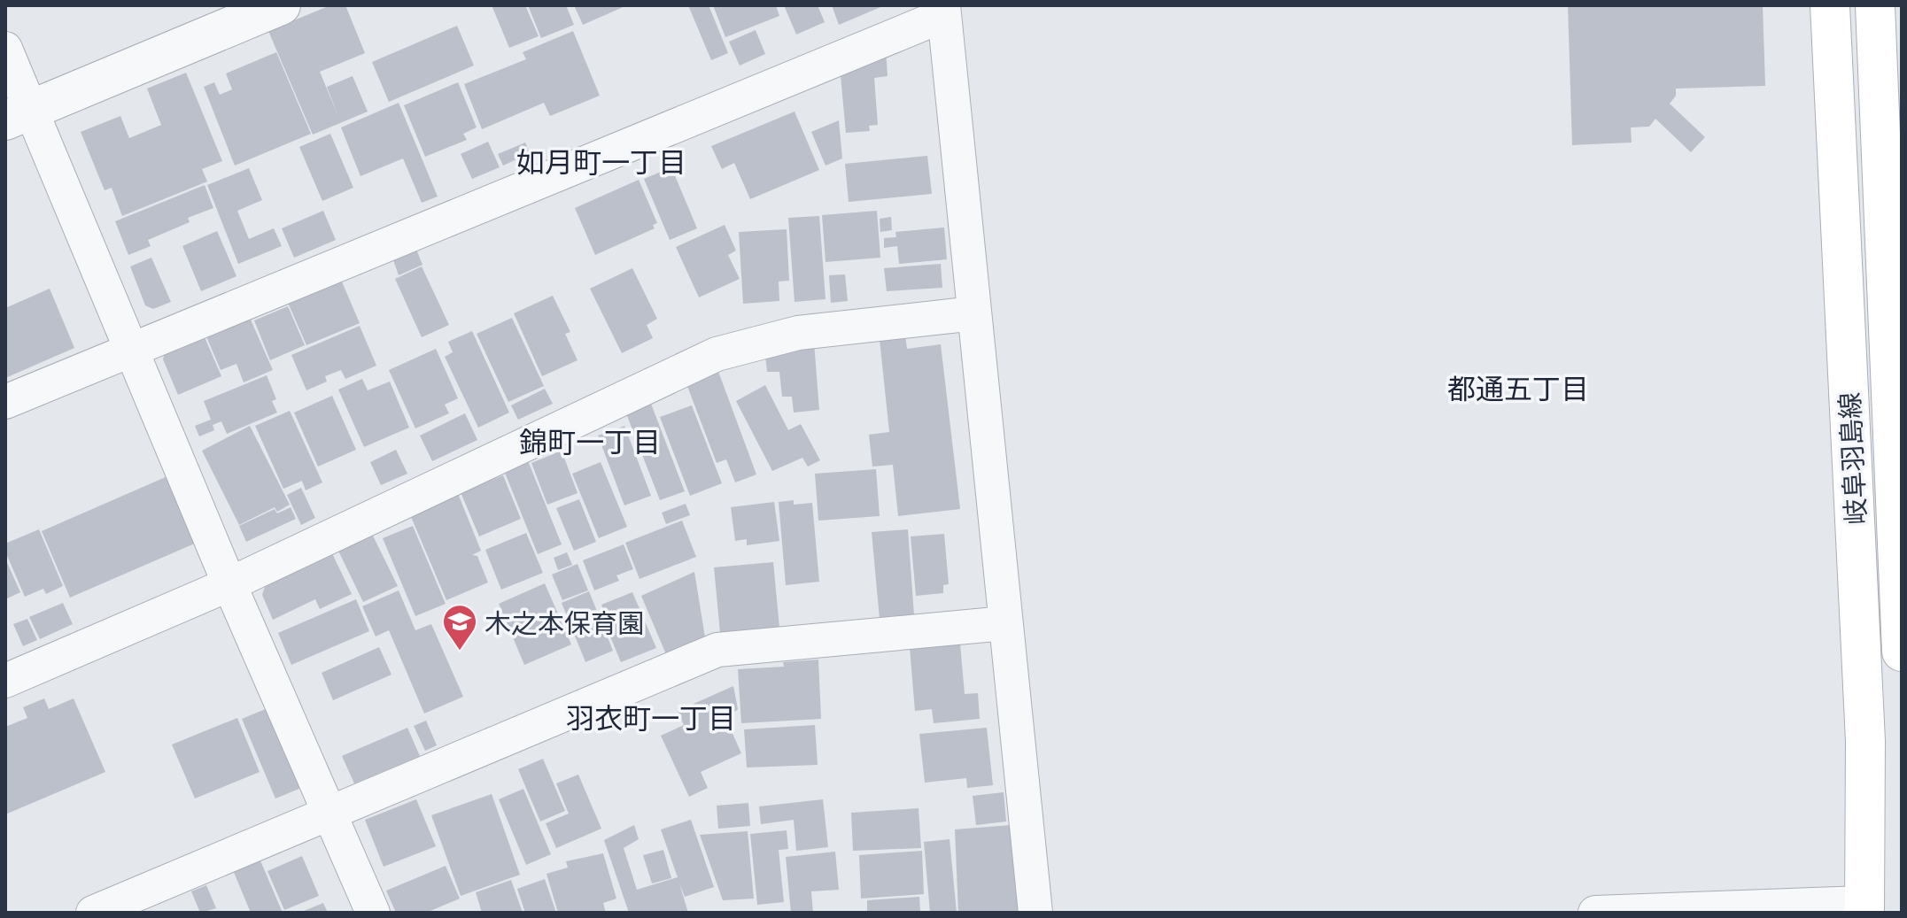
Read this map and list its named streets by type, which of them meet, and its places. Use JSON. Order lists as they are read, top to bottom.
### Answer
{
  "streets": {
    "main road": ["岐阜羽島線"]
  },
  "districts": [
    "如月町一丁目",
    "都通五丁目",
    "錦町一丁目",
    "羽衣町一丁目"
  ],
  "places": {
    "school or university": ["木之本保育園"]
  }
}
